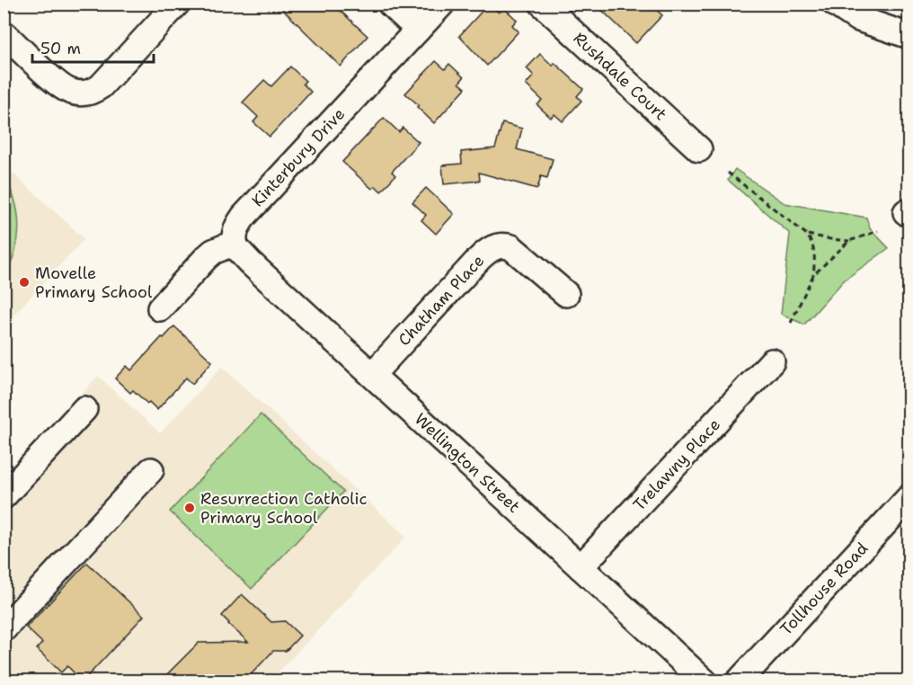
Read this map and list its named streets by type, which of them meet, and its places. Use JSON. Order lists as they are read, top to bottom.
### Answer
{
  "streets": {
    "street": [
      "Rushdale Court",
      "Kinterbury Drive",
      "Chatham Place",
      "Wellington Street",
      "Trelawny Place",
      "Tollhouse Road"
    ]
  },
  "crossings": [
    ["Kinterbury Drive", "Wellington Street"],
    ["Chatham Place", "Wellington Street"],
    ["Wellington Street", "Trelawny Place"]
  ],
  "places": ["Movelle Primary School", "Resurrection Catholic Primary School"],
  "scale_bar": "50 m"
}
